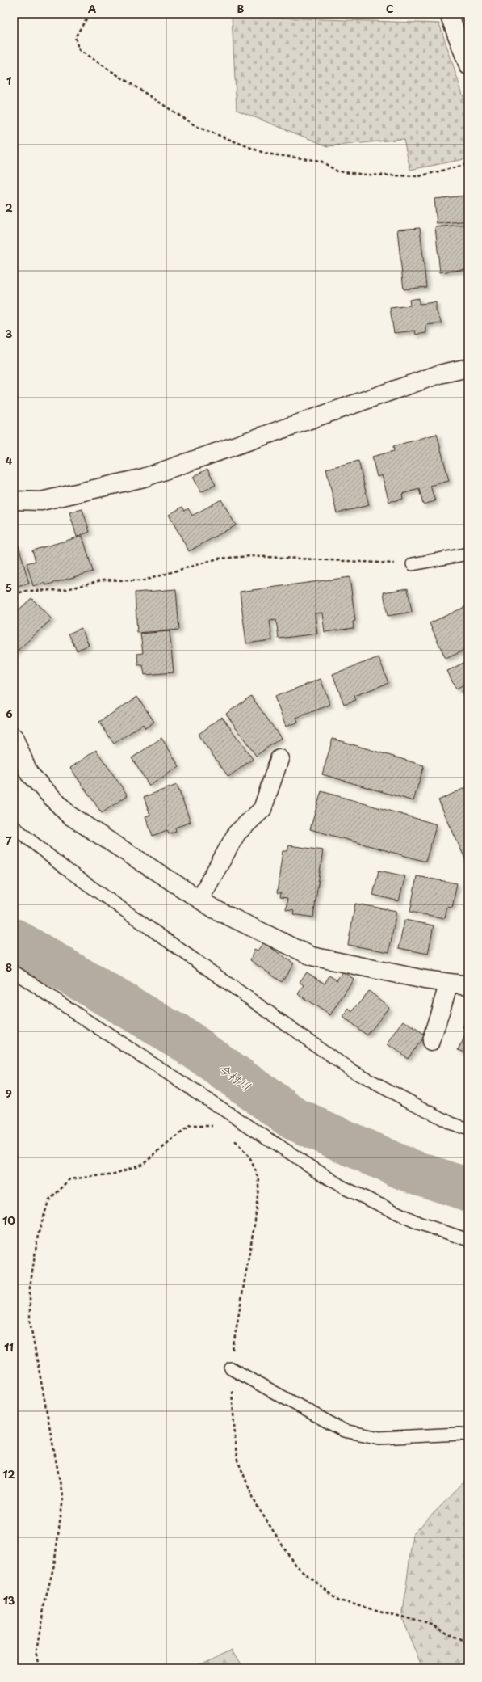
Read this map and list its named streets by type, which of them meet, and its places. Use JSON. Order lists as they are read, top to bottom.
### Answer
{
  "water": ["今村川"],
  "grid": {
    "columns": ["A", "B", "C"],
    "rows": [
      "1",
      "2",
      "3",
      "4",
      "5",
      "6",
      "7",
      "8",
      "9",
      "10",
      "11",
      "12",
      "13"
    ]
  }
}
